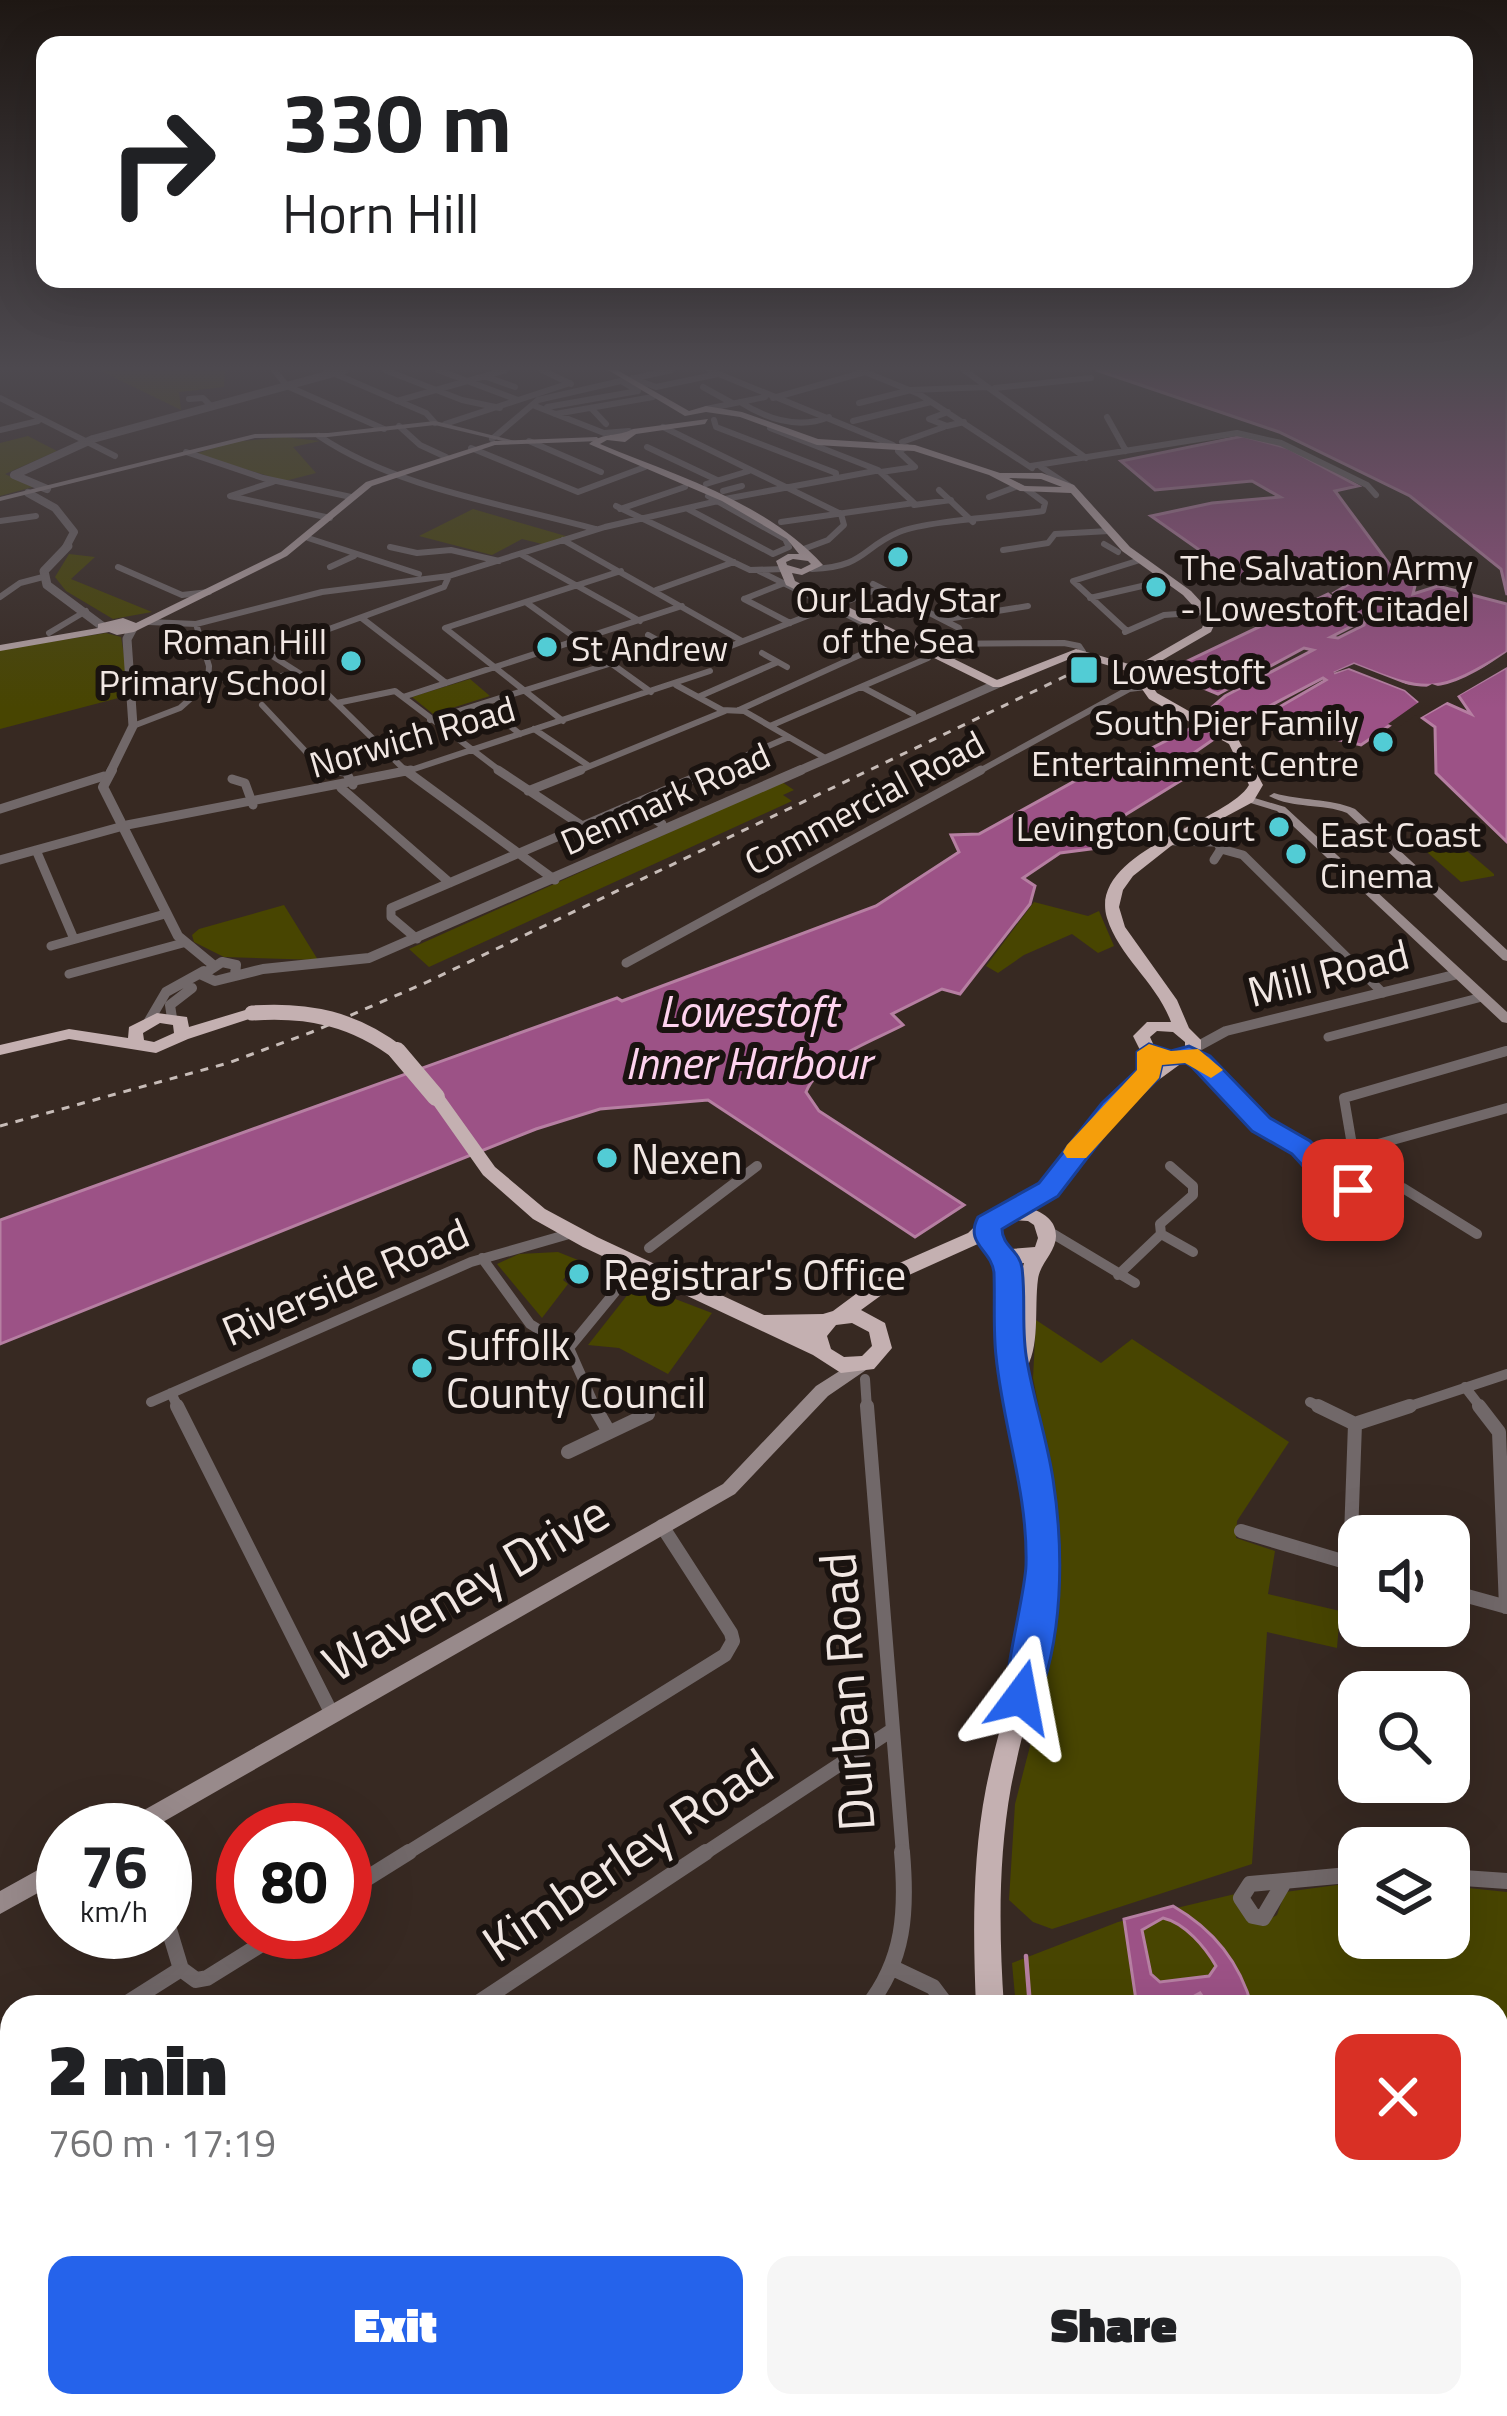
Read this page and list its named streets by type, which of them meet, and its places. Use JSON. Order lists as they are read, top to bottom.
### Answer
{
  "streets": {
    "highway": ["Denmark Road"],
    "main road": ["Waveney Drive"],
    "street": [
      "Norwich Road",
      "Commercial Road",
      "Mill Road",
      "Riverside Road",
      "Durban Road",
      "Kimberley Road"
    ]
  },
  "crossings": [
    ["Waveney Drive", "Durban Road"],
    ["Durban Road", "Kimberley Road"]
  ],
  "water": ["Lowestoft Inner Harbour"],
  "places": {
    "other": [
      "Our Lady Star of the Sea",
      "The Salvation Army - Lowestoft Citadel",
      "St Andrew",
      "Roman Hill Primary School",
      "South Pier Family Entertainment Centre",
      "Levington Court",
      "East Coast Cinema",
      "Nexen",
      "Registrar's Office",
      "Suffolk County Council"
    ],
    "transit": ["Lowestoft"]
  },
  "page": {
    "turn": ["330 m", "Horn Hill"],
    "speed": "76 km/h",
    "limit": "80",
    "heading": ["2 min", "760 m · 17:19"],
    "buttons": ["Exit", "Share"]
  }
}
